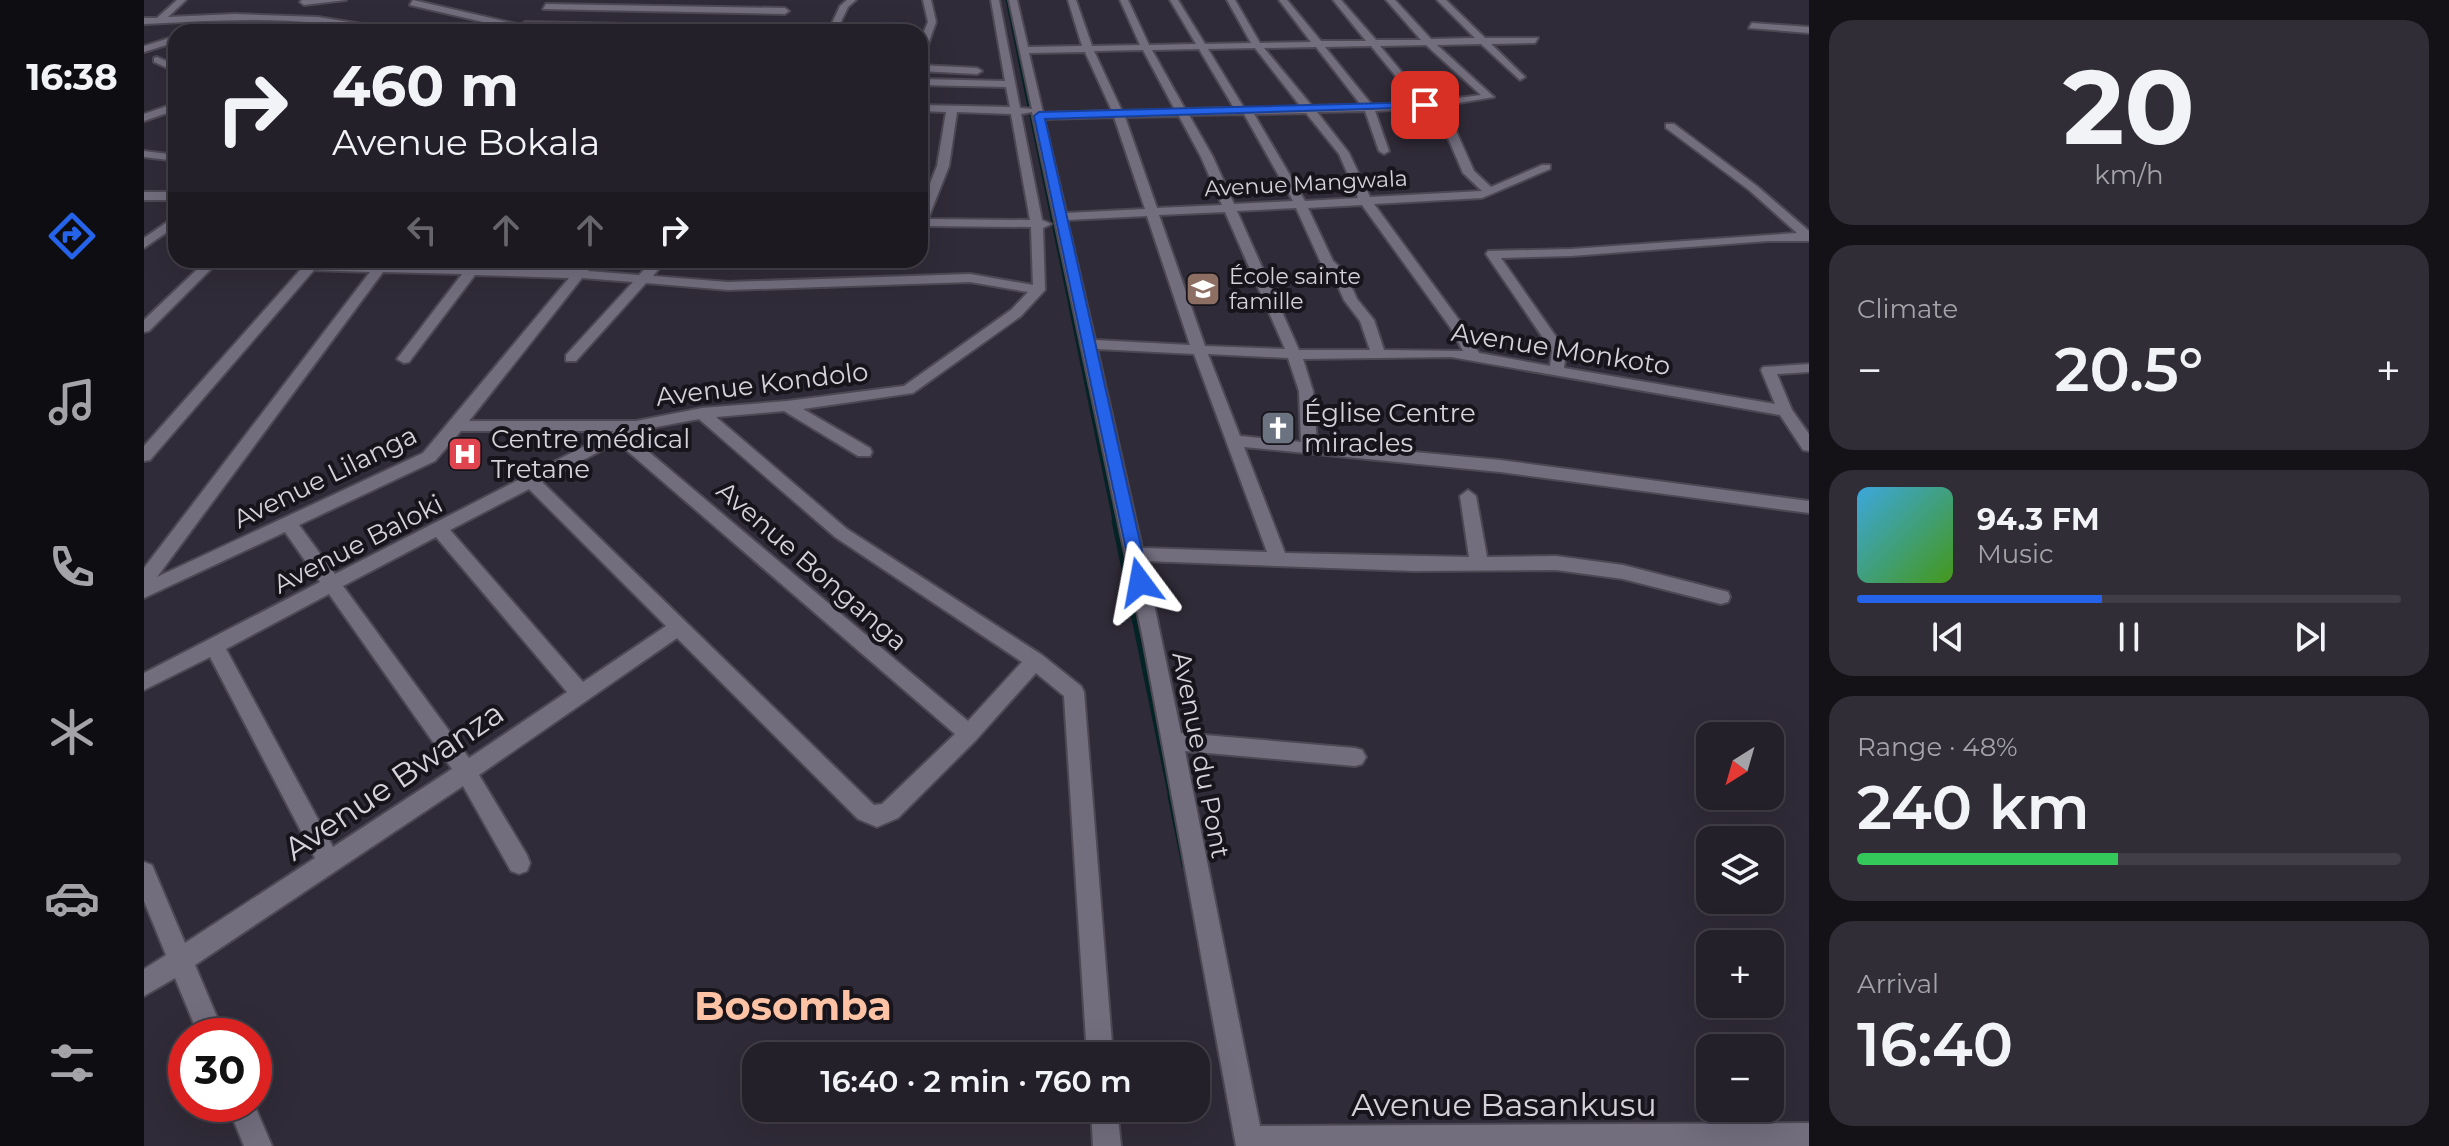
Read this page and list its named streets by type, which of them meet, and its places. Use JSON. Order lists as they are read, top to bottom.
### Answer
{
  "streets": {
    "street": [
      "Avenue Mangwala",
      "Avenue Monkoto",
      "Avenue Kondolo",
      "Avenue Lilanga",
      "Avenue Baloki",
      "Avenue Bonganga",
      "Avenue du Pont",
      "Avenue Bwanza",
      "Avenue Basankusu"
    ]
  },
  "crossings": [
    ["Avenue Mangwala", "Avenue du Pont"],
    ["Avenue Monkoto", "Avenue du Pont"],
    ["Avenue Kondolo", "Avenue Lilanga"],
    ["Avenue Kondolo", "Avenue Baloki"],
    ["Avenue Kondolo", "Avenue Bonganga"],
    ["Avenue Baloki", "Avenue Bonganga"],
    ["Avenue du Pont", "Avenue Basankusu"]
  ],
  "districts": ["Bosomba"],
  "places": {
    "school or university": ["École sainte famille"],
    "church": ["Église Centre miracles"],
    "hospital": ["Centre médical Tretane"]
  },
  "north": "bottom left",
  "page": {
    "tabs": "16:38",
    "tile": [
      ["20", "km/h"],
      "Climate",
      ["Range · 48%", "240 km"],
      ["Arrival", "16:40"]
    ],
    "turn": ["460 m", "Avenue Bokala"],
    "heat": ["−", "20.5°", "+"],
    "song": ["94.3 FM", "Music"],
    "map_buttons": ["+", "−"],
    "limit": "30",
    "trip": "16:40 · 2 min · 760 m"
  }
}
